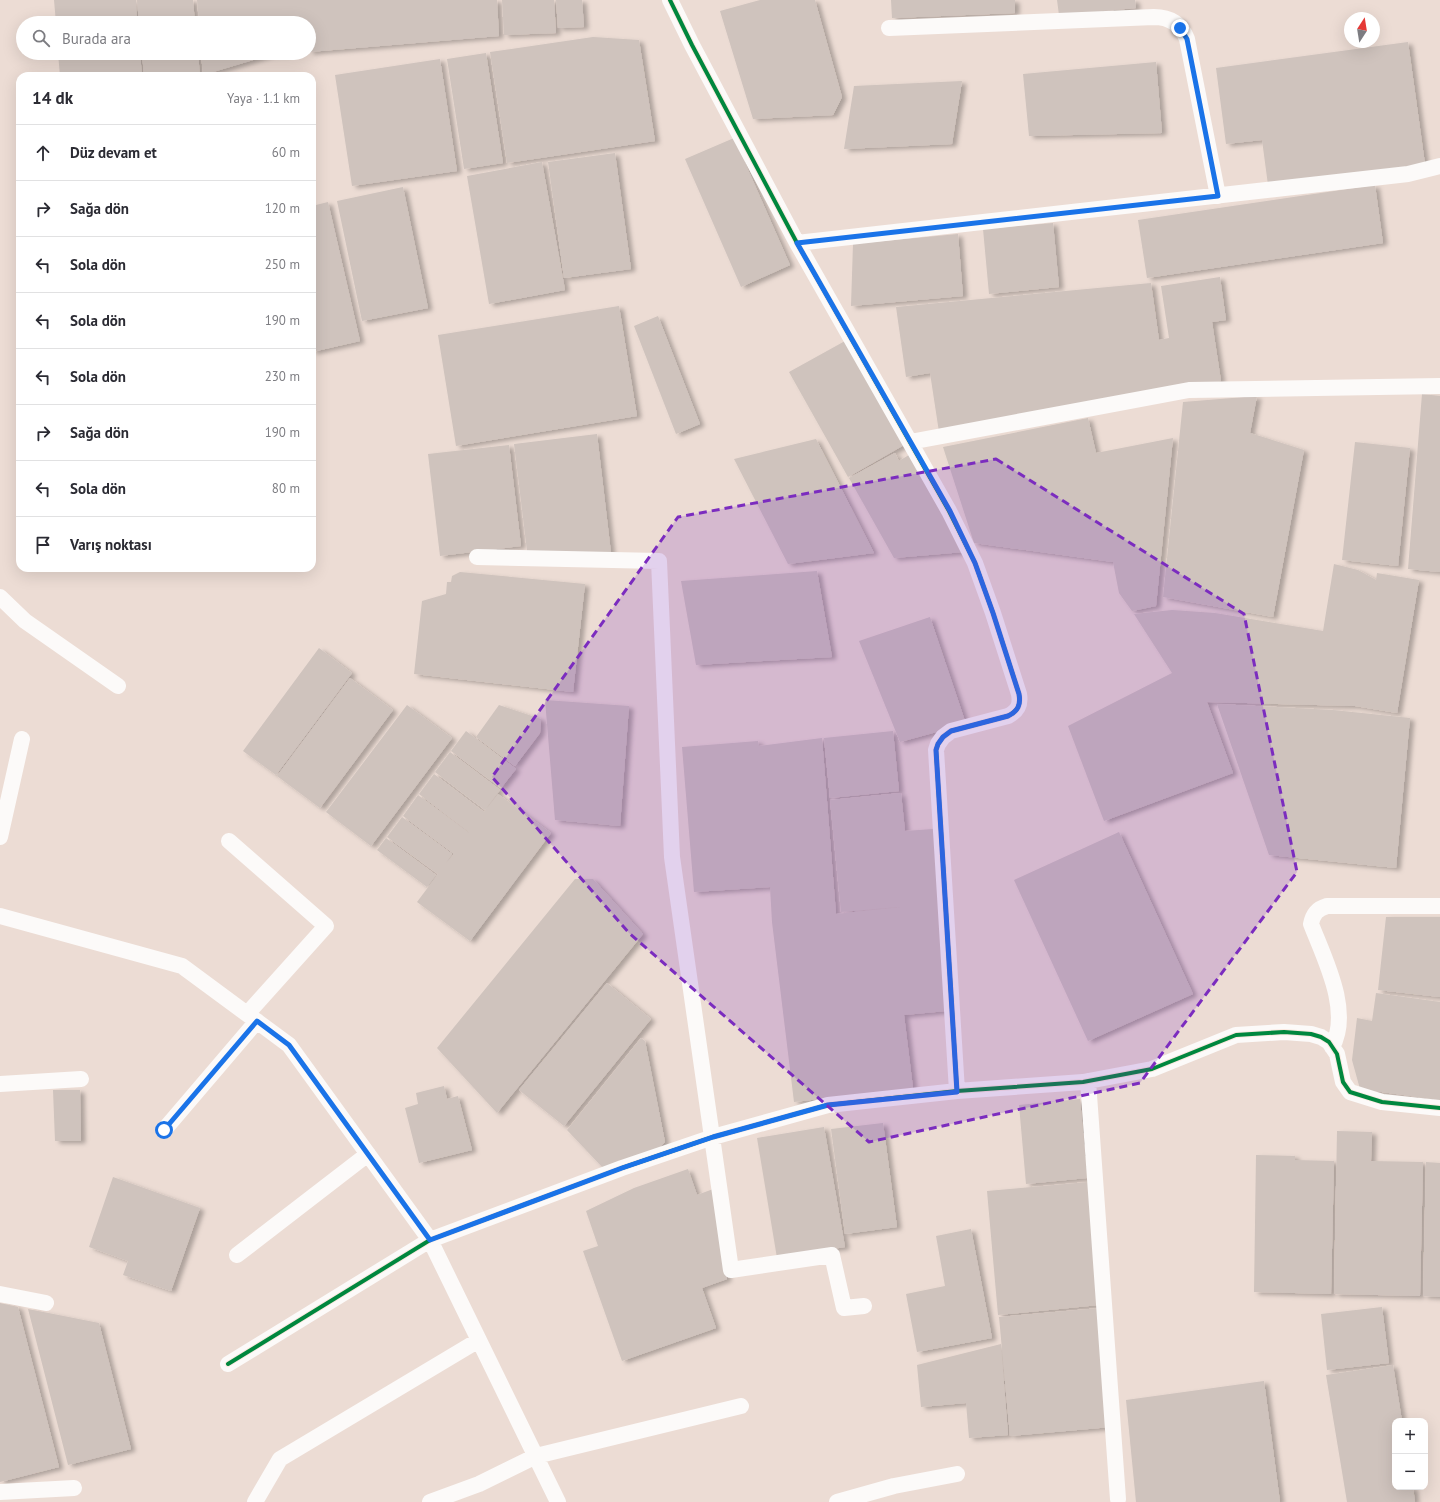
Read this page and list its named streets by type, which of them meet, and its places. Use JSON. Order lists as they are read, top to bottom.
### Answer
{
  "north": "top",
  "page": {
    "search": "Burada ara",
    "heading": ["14 dk", "Yaya · 1.1 km"],
    "list": [
      ["Düz devam et", "60 m"],
      ["Sağa dön", "120 m"],
      ["Sola dön", "250 m"],
      ["Sola dön", "190 m"],
      ["Sola dön", "230 m"],
      ["Sağa dön", "190 m"],
      ["Sola dön", "80 m"],
      "Varış noktası"
    ],
    "map_buttons": ["+", "−"]
  }
}
